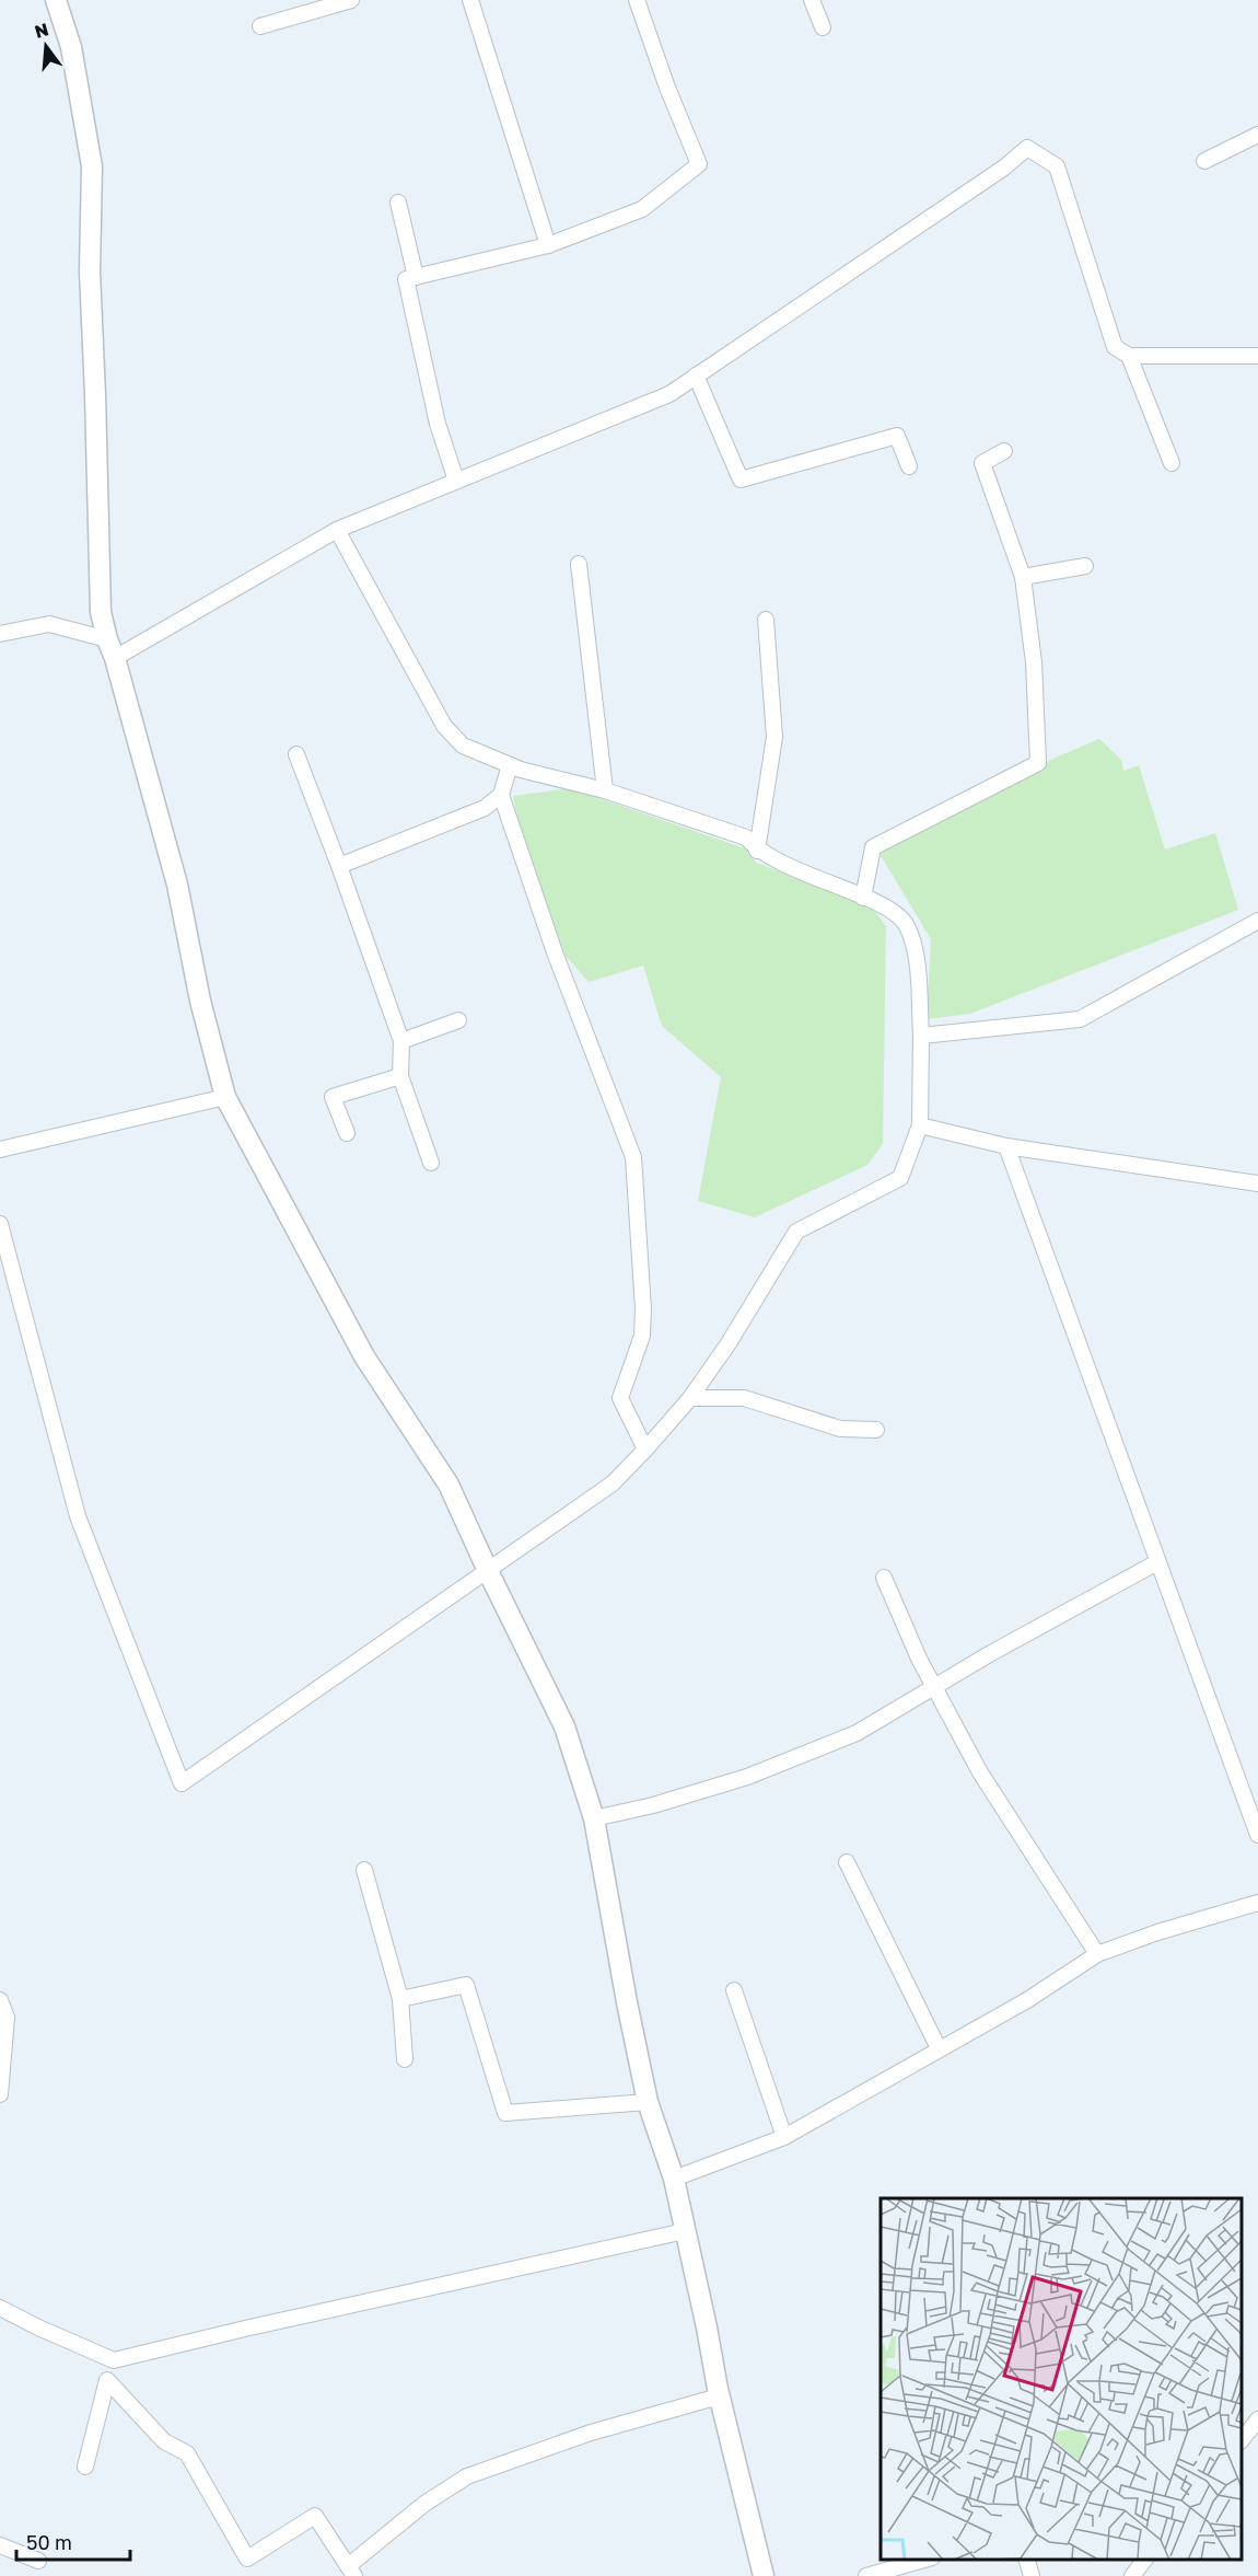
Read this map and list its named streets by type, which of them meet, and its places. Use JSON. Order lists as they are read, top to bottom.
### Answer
{
  "scale_bar": "50 m",
  "north": "top"
}
